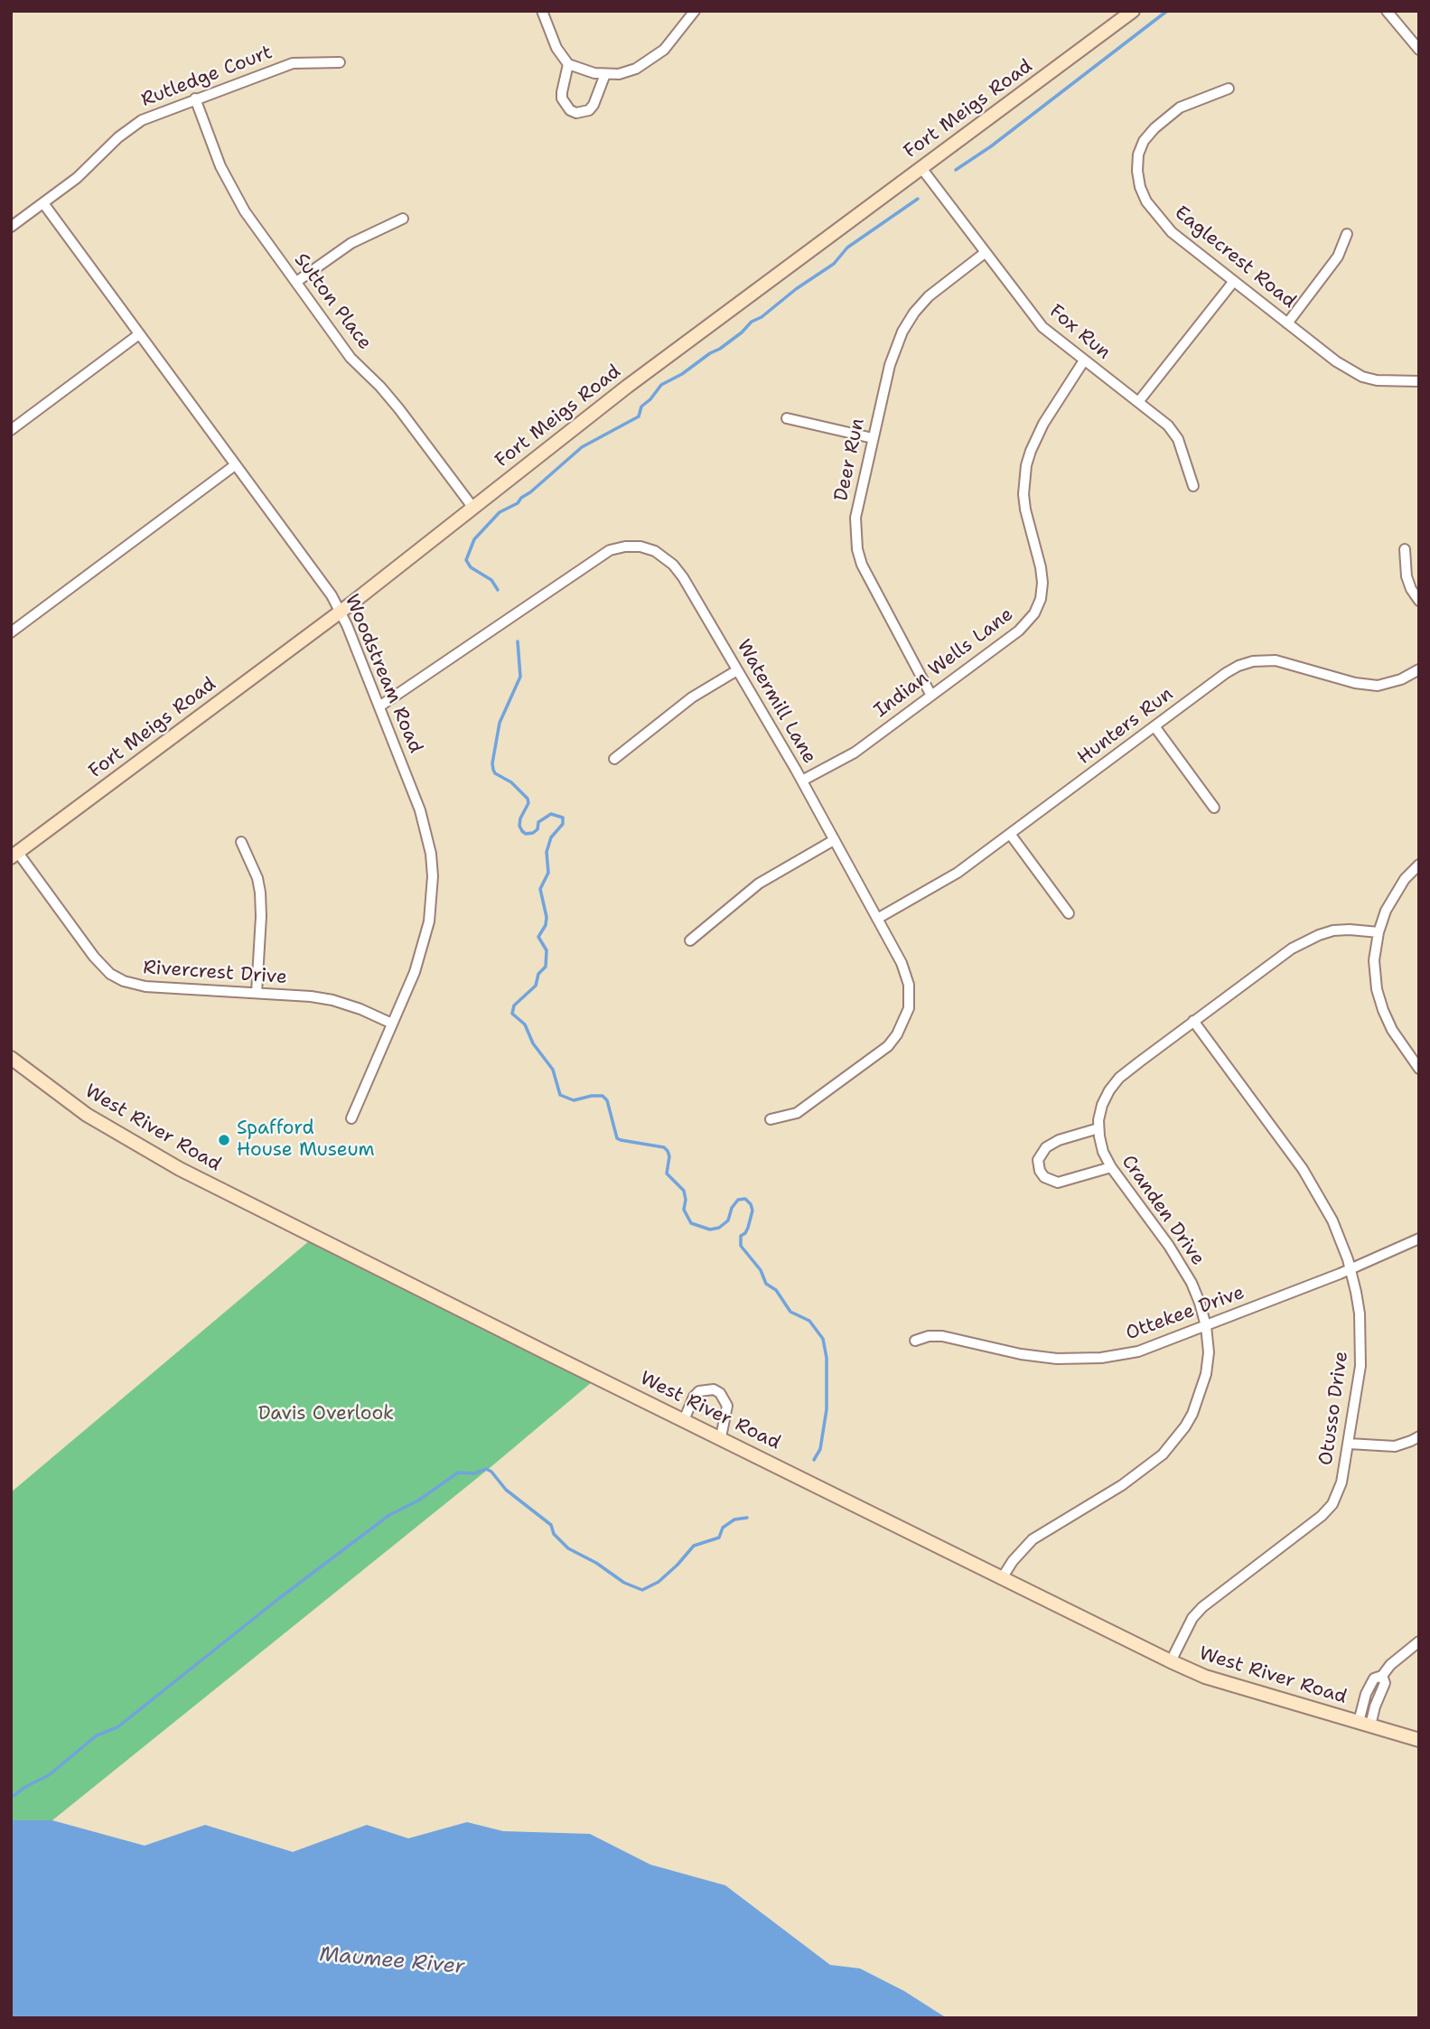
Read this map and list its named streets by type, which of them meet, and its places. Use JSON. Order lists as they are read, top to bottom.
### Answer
{
  "streets": {
    "main road": ["Fort Meigs Road", "West River Road"],
    "street": [
      "Rutledge Court",
      "Eaglecrest Road",
      "Sutton Place",
      "Fox Run",
      "Deer Run",
      "Indian Wells Lane",
      "Woodstream Road",
      "Watermill Lane",
      "Hunters Run",
      "Rivercrest Drive",
      "Cranden Drive",
      "Ottekee Drive",
      "Otusso Drive"
    ]
  },
  "crossings": [
    ["Rutledge Court", "Sutton Place"],
    ["Rutledge Court", "Woodstream Road"],
    ["Fort Meigs Road", "Sutton Place"],
    ["Fort Meigs Road", "Fox Run"],
    ["Fort Meigs Road", "Woodstream Road"],
    ["Fort Meigs Road", "Rivercrest Drive"],
    ["Fox Run", "Deer Run"],
    ["Fox Run", "Indian Wells Lane"],
    ["Deer Run", "Indian Wells Lane"],
    ["Indian Wells Lane", "Watermill Lane"],
    ["Woodstream Road", "Watermill Lane"],
    ["Woodstream Road", "Rivercrest Drive"],
    ["Watermill Lane", "Hunters Run"],
    ["West River Road", "Cranden Drive"],
    ["West River Road", "Otusso Drive"],
    ["Cranden Drive", "Ottekee Drive"],
    ["Cranden Drive", "Otusso Drive"],
    ["Ottekee Drive", "Otusso Drive"]
  ],
  "water": ["Maumee River"],
  "parks": ["Davis Overlook"],
  "places": ["Spafford House Museum"]
}
